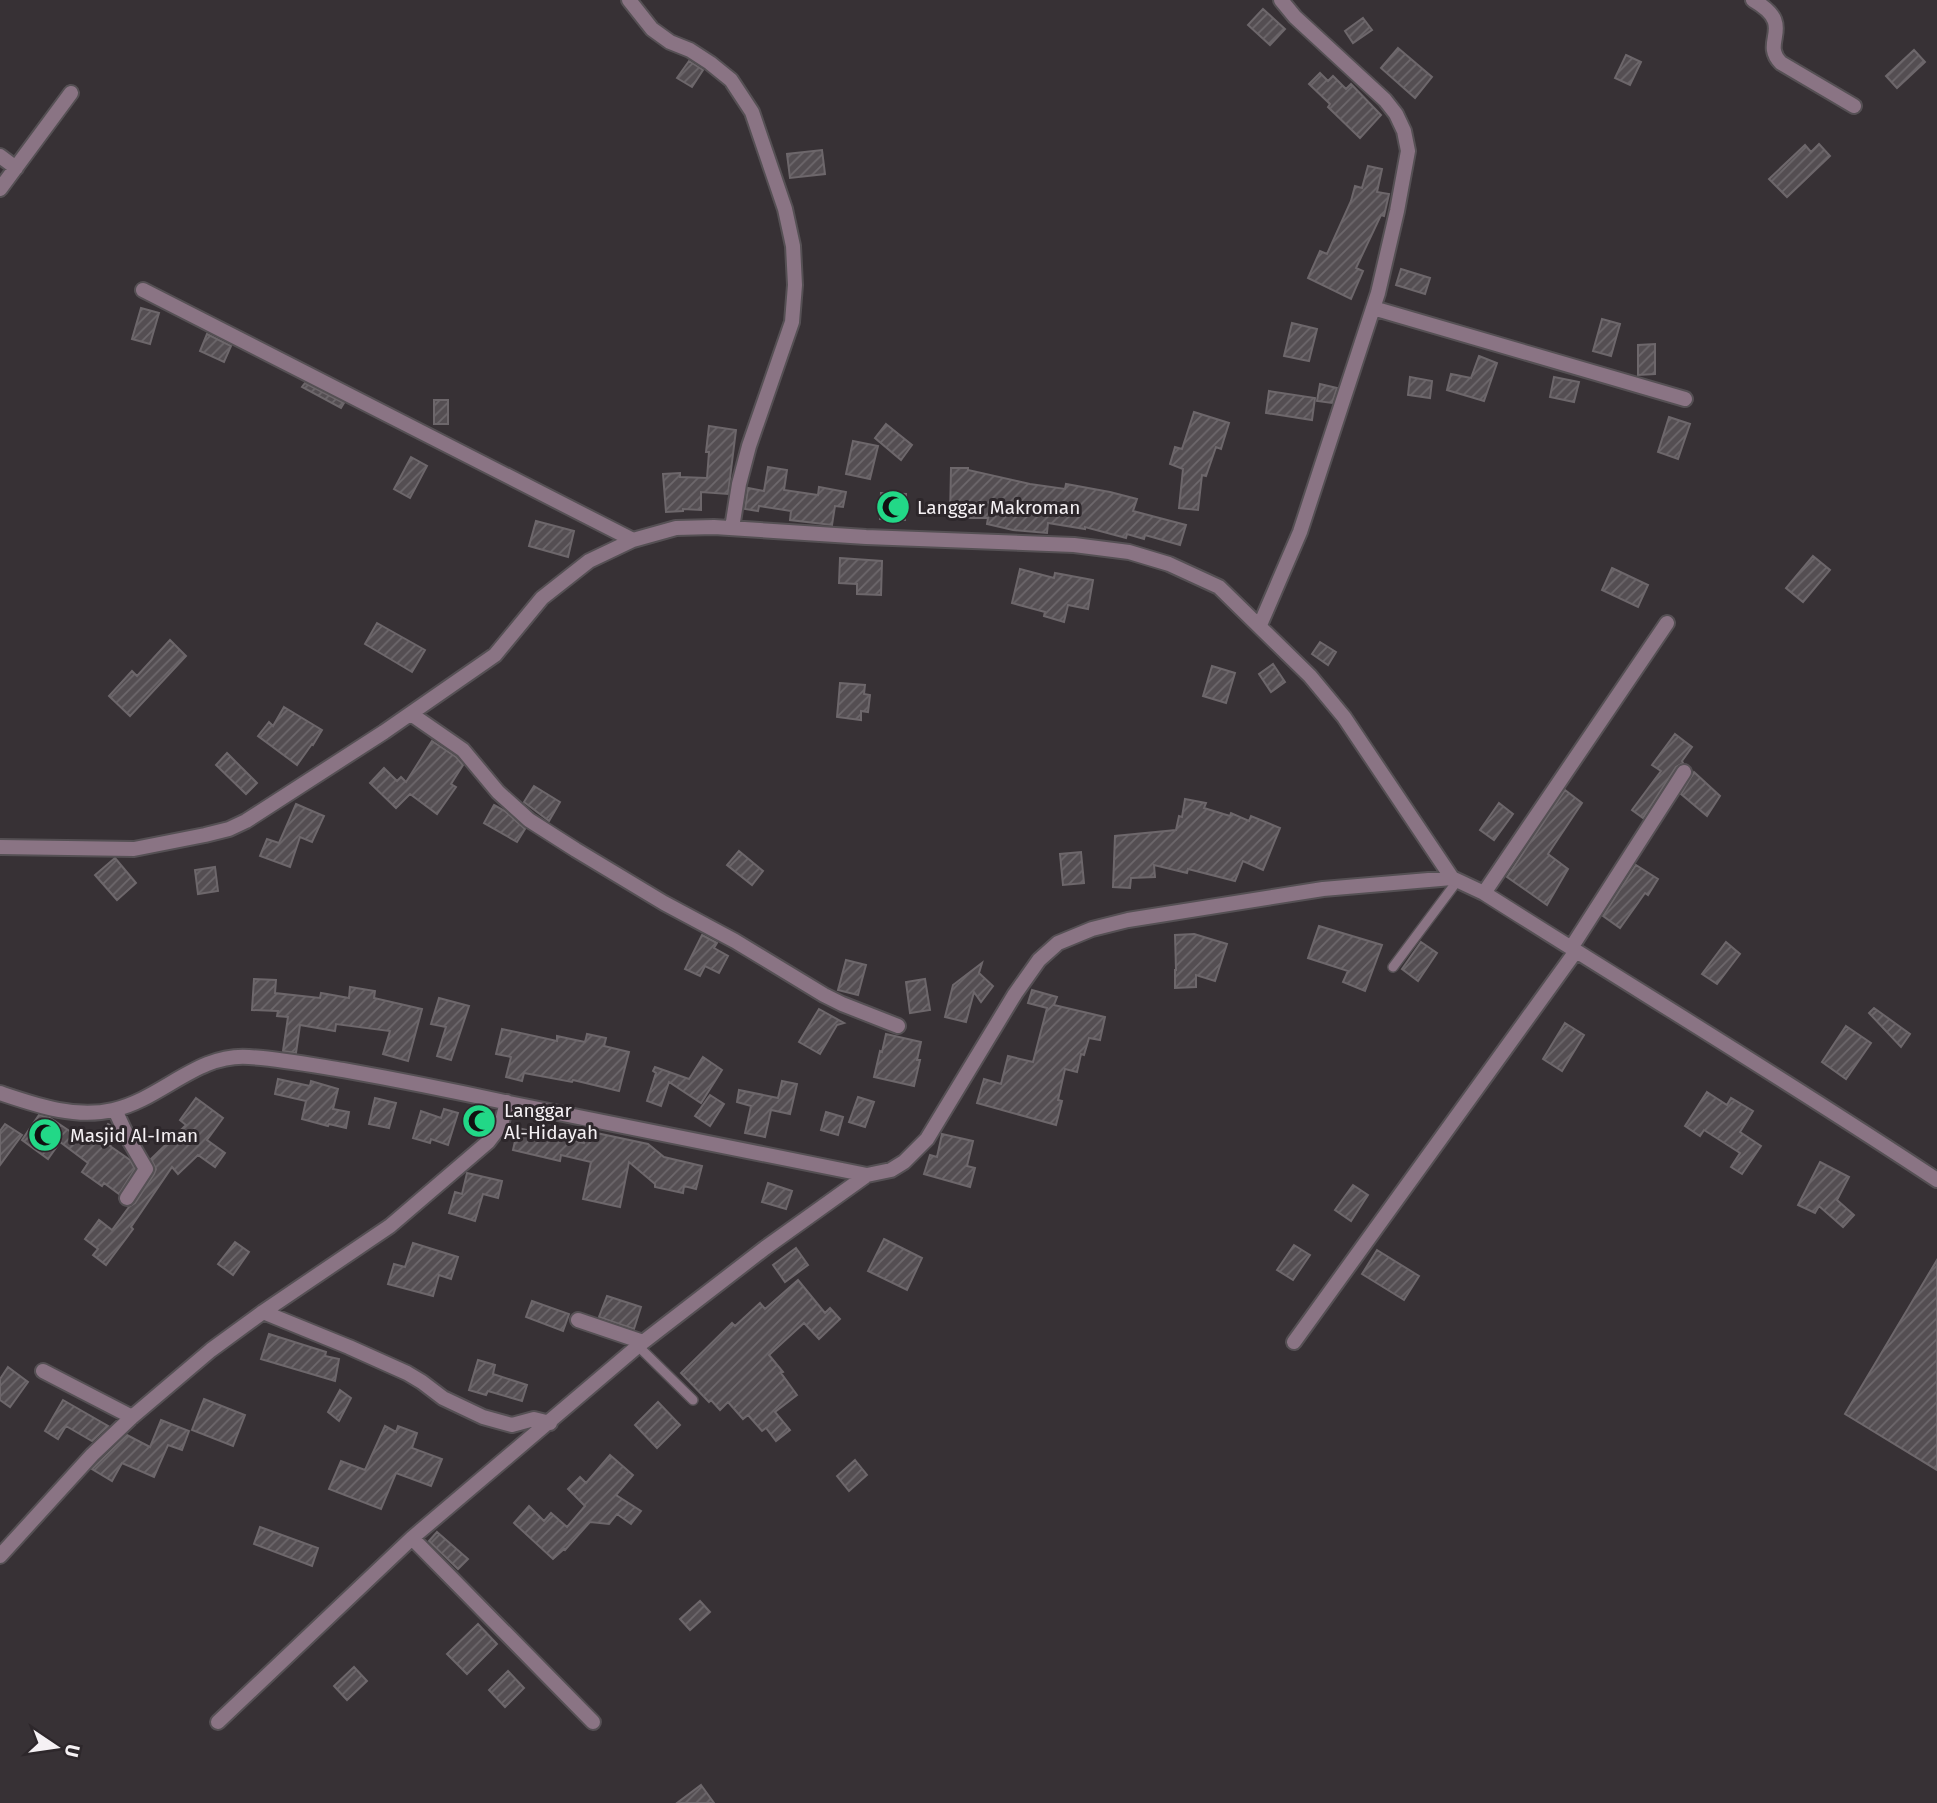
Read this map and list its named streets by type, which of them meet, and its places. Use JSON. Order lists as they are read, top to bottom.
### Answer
{
  "places": {
    "mosque": ["Langgar Makroman", "Langgar Al-Hidayah", "Masjid Al-Iman"]
  },
  "north": "right"
}
